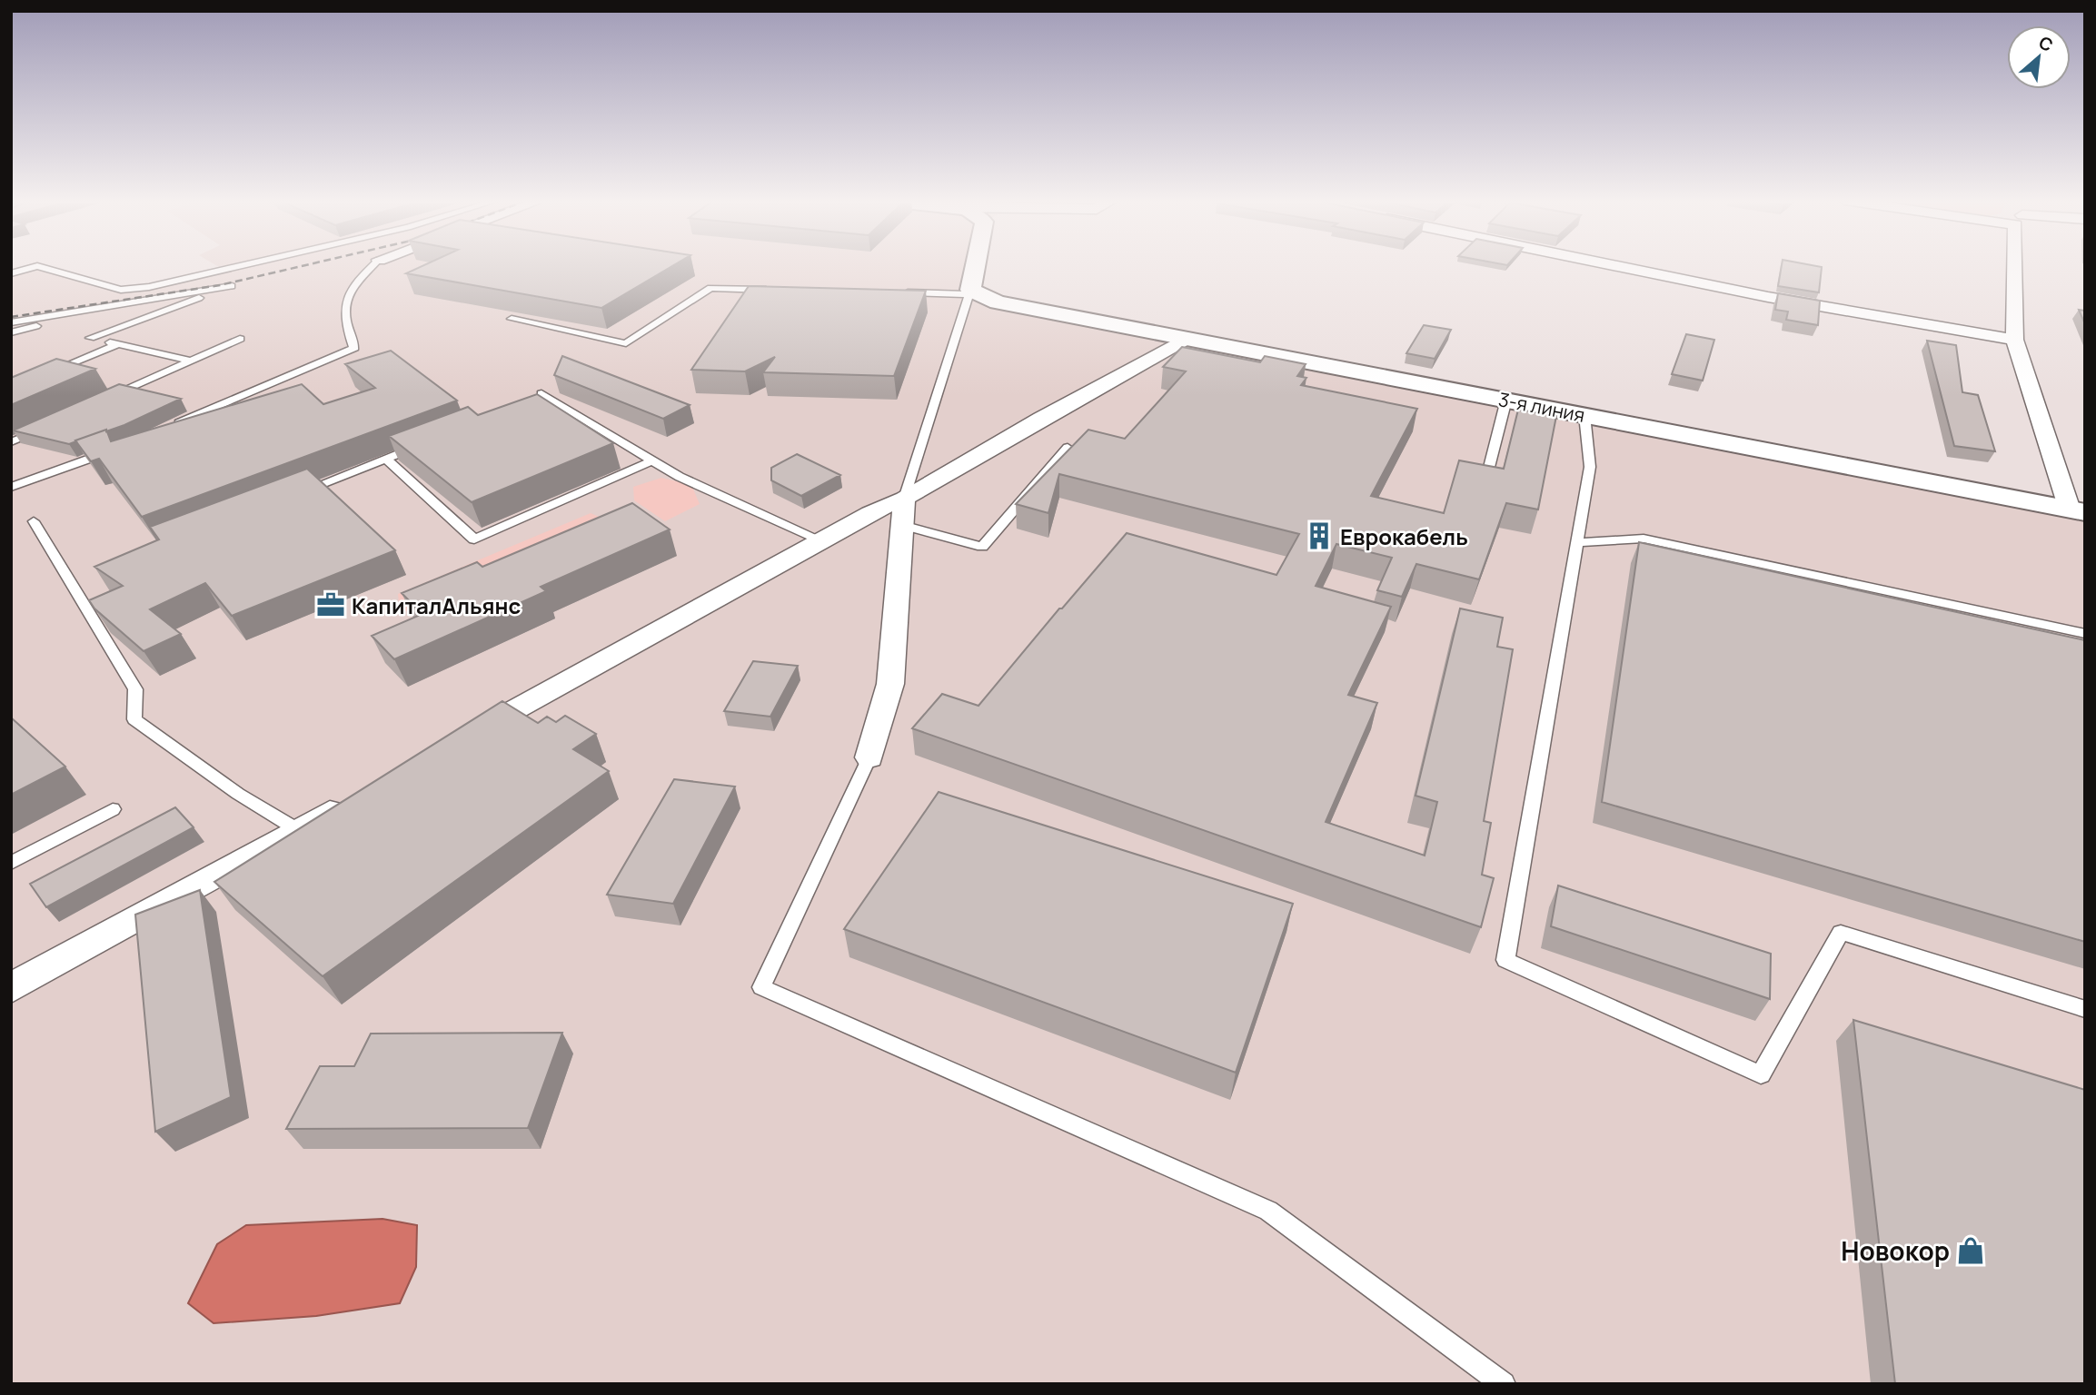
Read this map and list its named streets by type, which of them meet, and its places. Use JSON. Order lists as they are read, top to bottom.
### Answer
{
  "streets": {
    "street": ["3-я линия"]
  },
  "places": {
    "building": ["Еврокабель"],
    "office": ["КапиталАльянс"],
    "shop": ["Новокор"]
  },
  "north": "top right"
}
